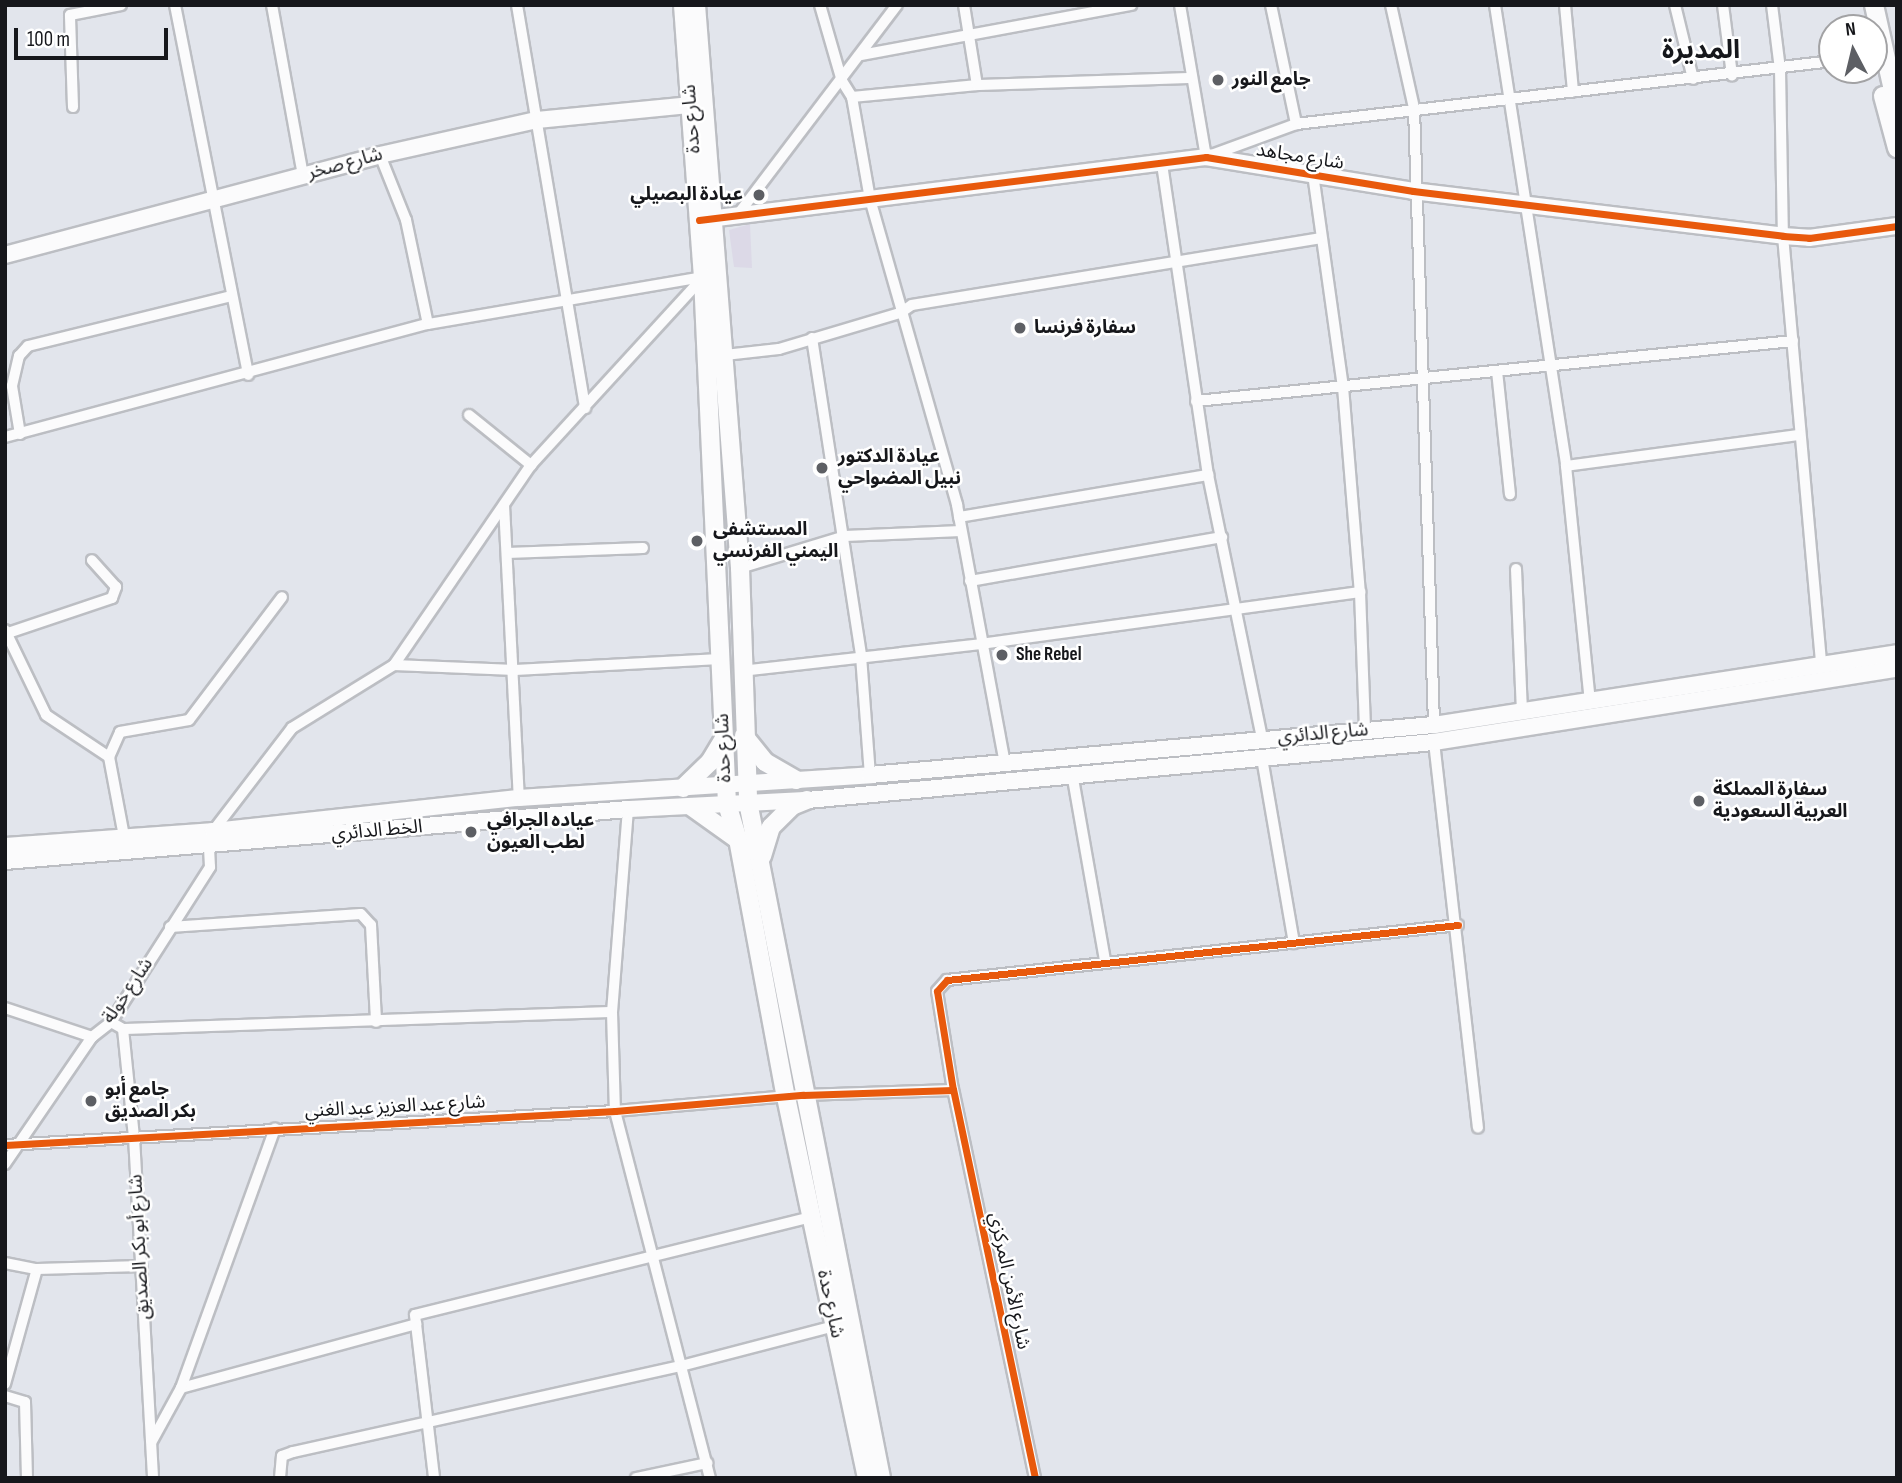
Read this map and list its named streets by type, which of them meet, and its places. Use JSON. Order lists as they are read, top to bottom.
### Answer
{
  "streets": {
    "main road": [
      "شارع حدة",
      "شارع مجاهد",
      "شارع صخر",
      "شارع الدائري",
      "الخط الدائري"
    ],
    "street": [
      "شارع خولة",
      "شارع عبد العزيز عبد الغني",
      "شارع أبو بكر الصديق",
      "شارع الأمن المركزي"
    ]
  },
  "crossings": [
    ["شارع حدة", "شارع مجاهد"],
    ["شارع حدة", "شارع صخر"],
    ["شارع حدة", "شارع الدائري"],
    ["شارع حدة", "الخط الدائري"],
    ["شارع حدة", "شارع عبد العزيز عبد الغني"],
    ["شارع الدائري", "الخط الدائري"],
    ["الخط الدائري", "شارع خولة"],
    ["شارع خولة", "شارع عبد العزيز عبد الغني"],
    ["شارع عبد العزيز عبد الغني", "شارع أبو بكر الصديق"],
    ["شارع عبد العزيز عبد الغني", "شارع الأمن المركزي"]
  ],
  "districts": ["المديرة"],
  "places": [
    "جامع النور",
    "عيادة البصيلي",
    "سفارة فرنسا",
    "عيادة الدكتور نبيل المضواحي",
    "المستشفى اليمني الفرنسي",
    "She Rebel",
    "سفارة المملكة العربية السعودية",
    "عياده الجرافي لطب العيون",
    "جامع أبو بكر الصديق"
  ],
  "scale_bar": "100 m",
  "north": "top"
}
